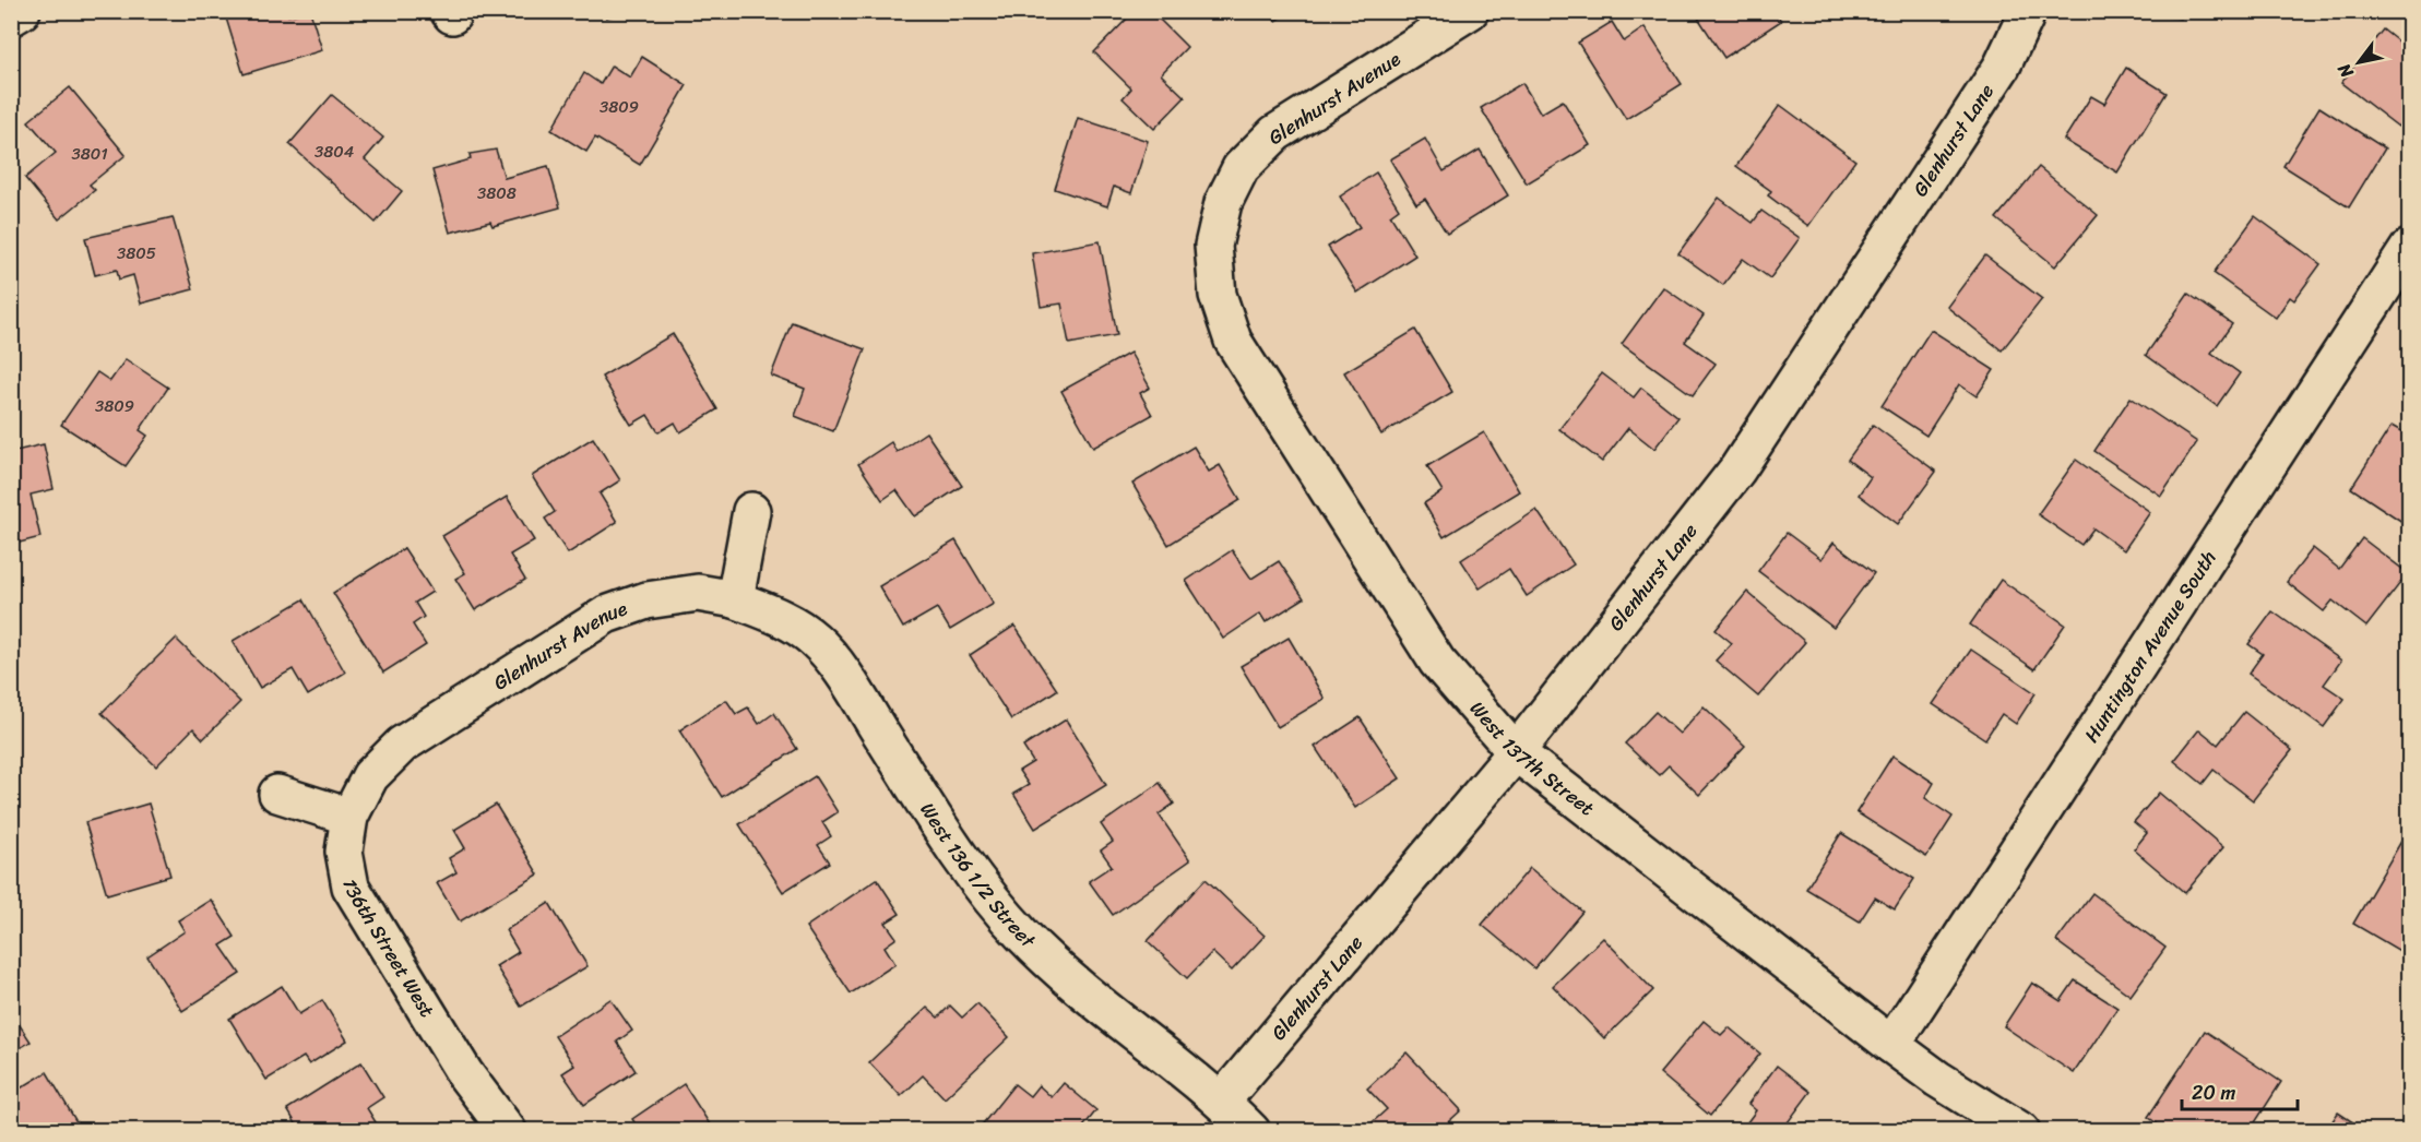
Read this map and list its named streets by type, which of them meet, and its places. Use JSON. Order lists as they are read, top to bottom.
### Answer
{
  "streets": {
    "street": [
      "Glenhurst Avenue",
      "Glenhurst Lane",
      "Huntington Avenue South",
      "West 137th Street",
      "West 136 1/2 Street",
      "136th Street West"
    ]
  },
  "crossings": [
    ["Glenhurst Avenue", "West 137th Street"],
    ["Glenhurst Avenue", "West 136 1/2 Street"],
    ["Glenhurst Avenue", "136th Street West"],
    ["Glenhurst Lane", "West 137th Street"],
    ["Glenhurst Lane", "West 136 1/2 Street"],
    ["Huntington Avenue South", "West 137th Street"]
  ],
  "house_numbers": [
    "3809",
    "3804",
    "3801",
    "3808",
    "3805",
    "3809"
  ],
  "scale_bar": "20 m",
  "north": "bottom left"
}
